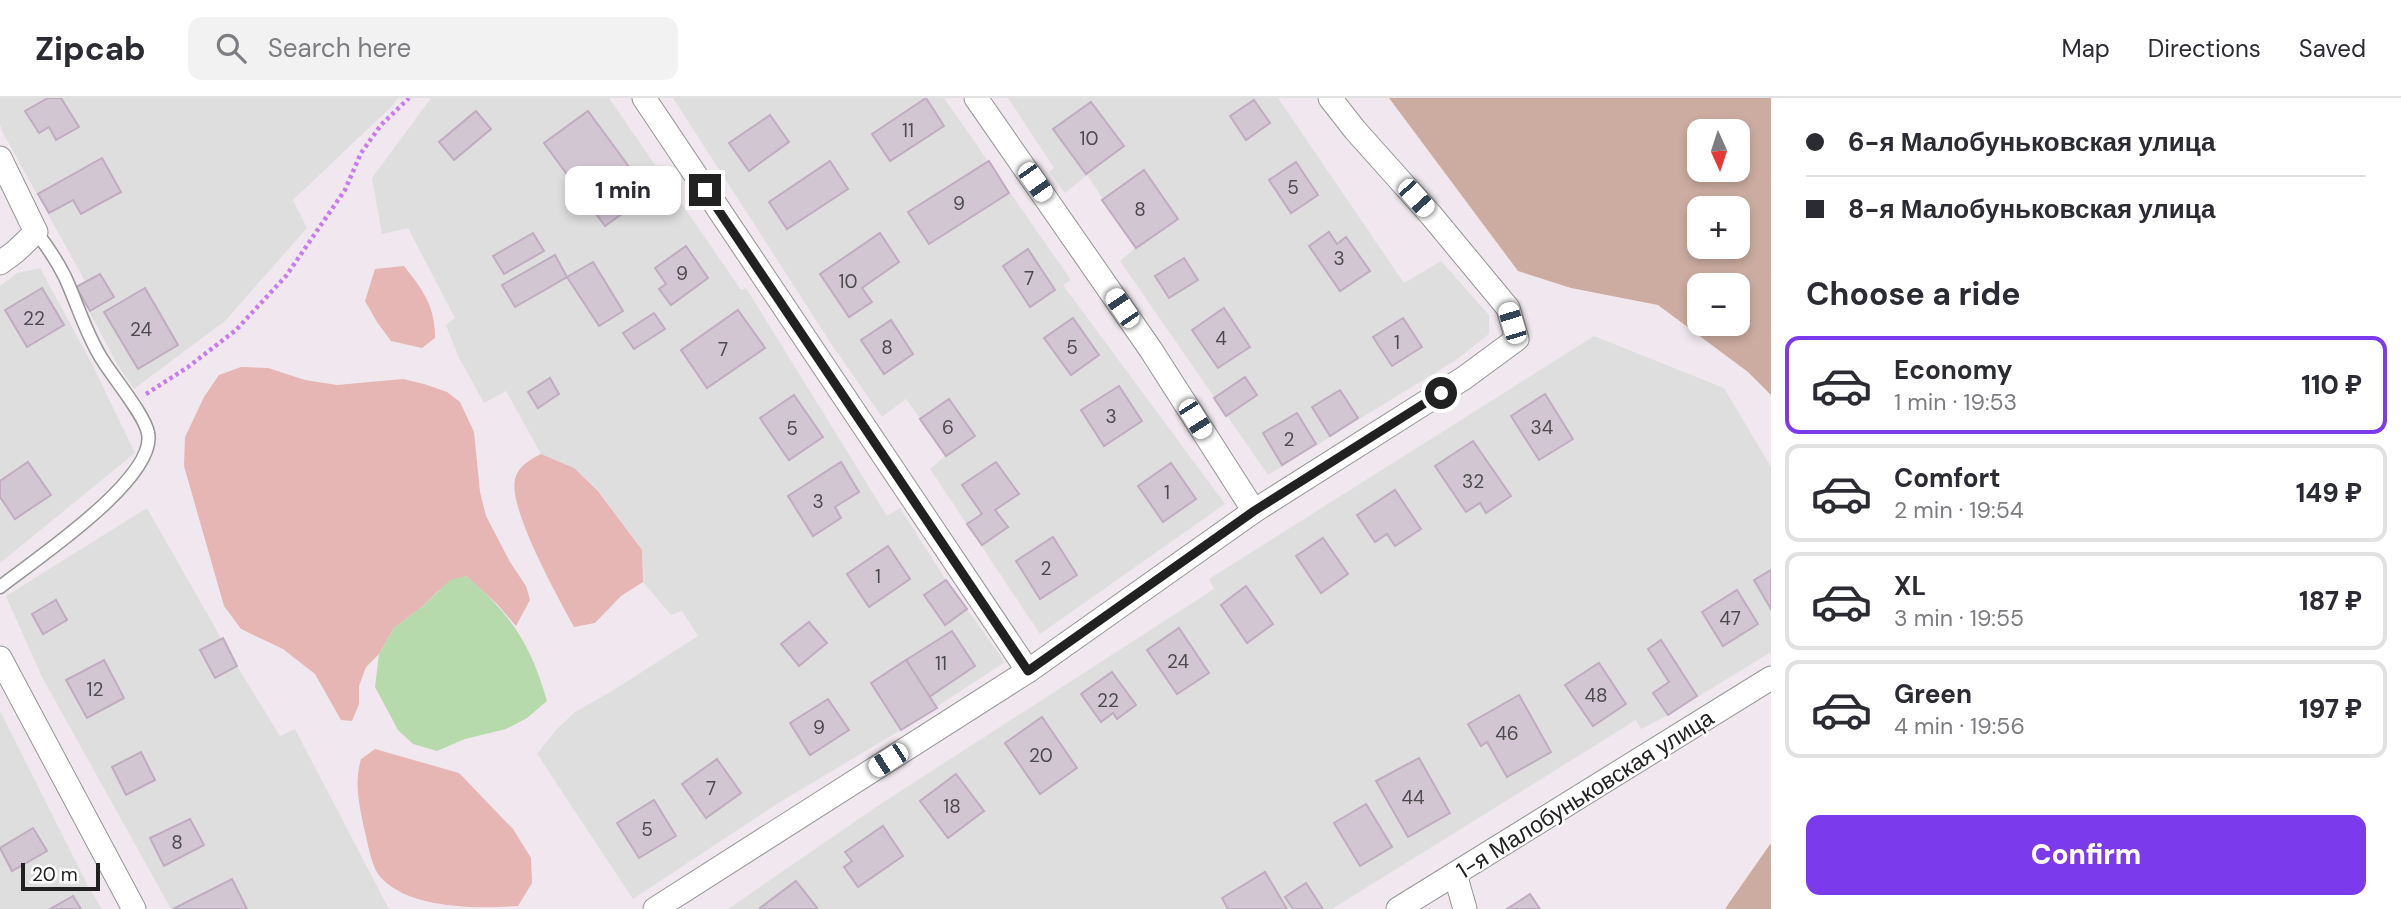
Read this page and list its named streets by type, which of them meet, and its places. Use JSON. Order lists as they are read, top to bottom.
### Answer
{
  "streets": {
    "street": ["1-я Малобуньковская улица"]
  },
  "house_numbers": [
    "11",
    "10",
    "5",
    "9",
    "8",
    "3",
    "9",
    "7",
    "10",
    "22",
    "24",
    "4",
    "1",
    "8",
    "5",
    "7",
    "3",
    "6",
    "34",
    "5",
    "2",
    "32",
    "1",
    "3",
    "2",
    "1",
    "47",
    "24",
    "11",
    "12",
    "48",
    "22",
    "9",
    "46",
    "20",
    "7",
    "44",
    "18",
    "5",
    "8"
  ],
  "scale_bar": "20 m",
  "north": "bottom",
  "page": {
    "header": "Zipcab",
    "search": "Search here",
    "nav": ["Map", "Directions", "Saved"],
    "banner": ["6-я Малобуньковская улица", "8-я Малобуньковская улица"],
    "map_buttons": ["+", "−"],
    "bubble": "1 min",
    "heading": "Choose a ride",
    "list": [
      {
        "name": "Economy",
        "note": "1 min · 19:53",
        "value": "110 ₽"
      },
      {
        "name": "Comfort",
        "note": "2 min · 19:54",
        "value": "149 ₽"
      },
      {
        "name": "XL",
        "note": "3 min · 19:55",
        "value": "187 ₽"
      },
      {
        "name": "Green",
        "note": "4 min · 19:56",
        "value": "197 ₽"
      }
    ],
    "buttons": "Confirm",
    "scale": "20 m"
  }
}
